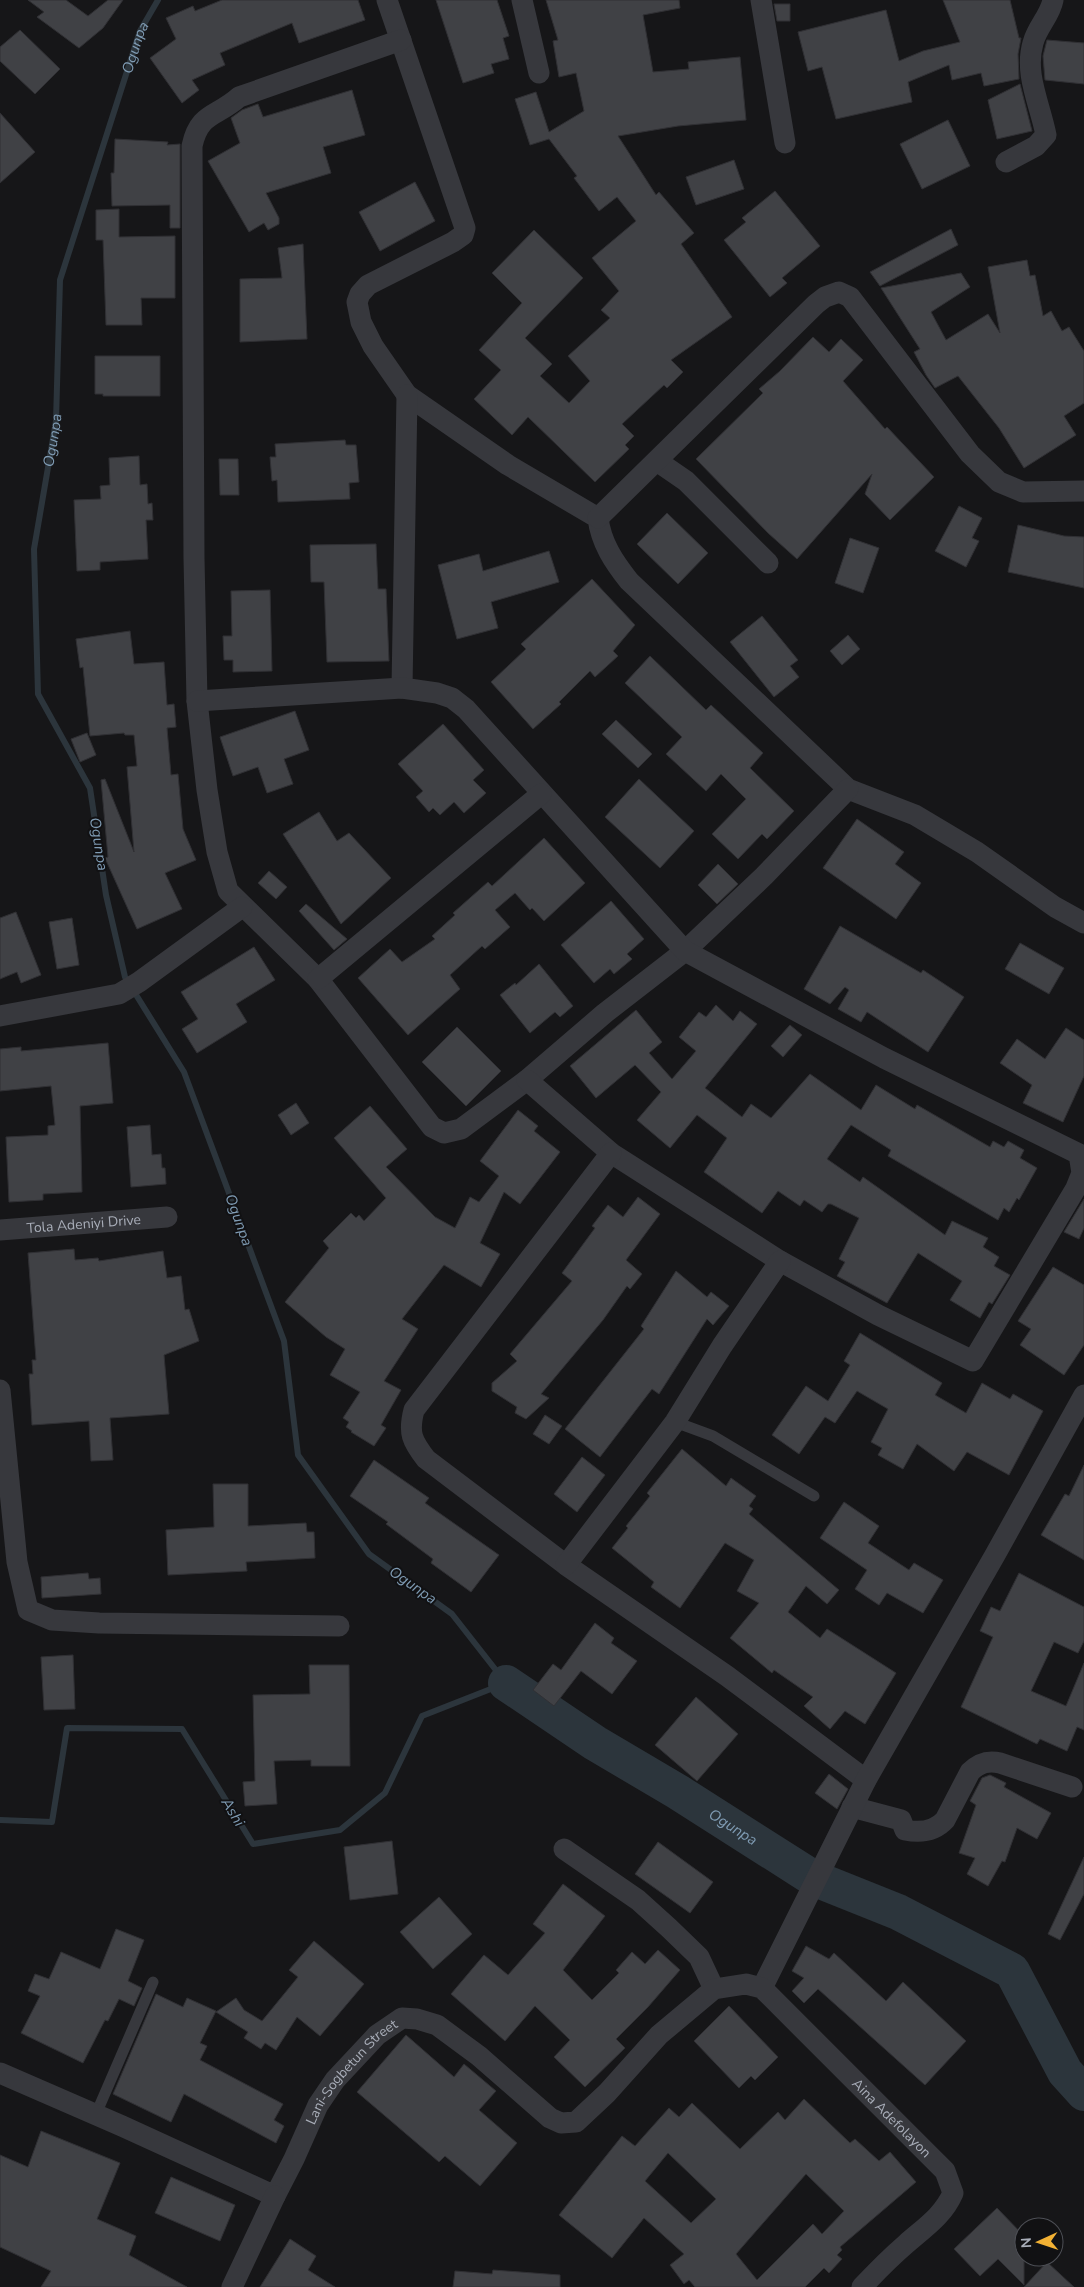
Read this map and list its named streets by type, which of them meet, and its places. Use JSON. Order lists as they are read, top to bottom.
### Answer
{
  "streets": {
    "street": ["Tola Adeniyi Drive", "Lani-Sogbetun Street", "Aina Adefolayon"]
  },
  "water": ["Ogunpa", "Ashi"],
  "north": "left"
}
